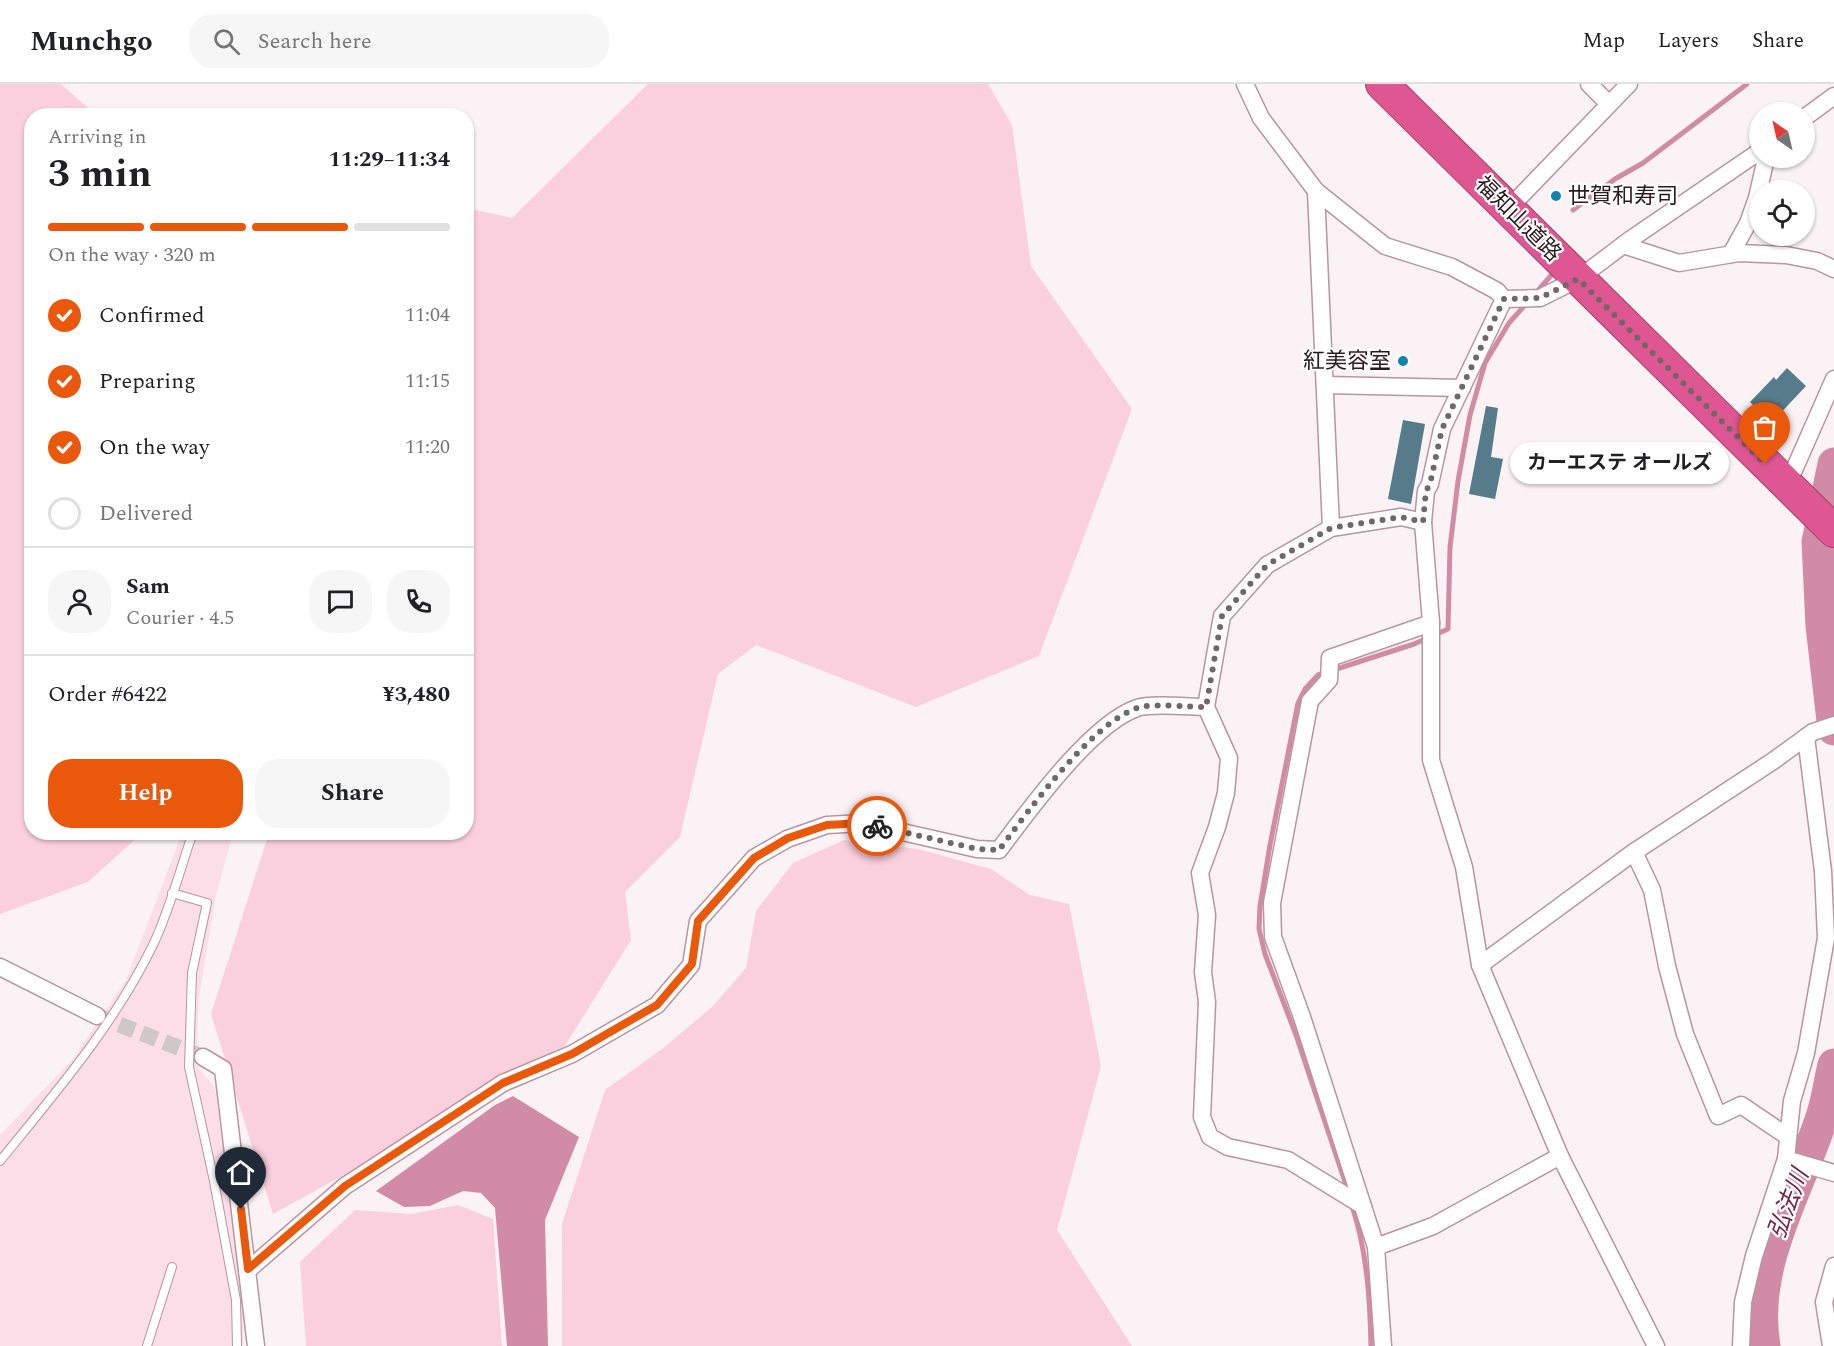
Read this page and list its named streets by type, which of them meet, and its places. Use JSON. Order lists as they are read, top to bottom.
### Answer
{
  "streets": {
    "highway": ["福知山道路"]
  },
  "water": ["弘法川"],
  "places": ["世賀和寿司", "紅美容室", "カーエステ オールズ"],
  "north": "top left",
  "page": {
    "header": "Munchgo",
    "search": "Search here",
    "nav": ["Map", "Layers", "Share"],
    "heading": ["3 min", "Arriving in", "11:29–11:34"],
    "panel": [
      "Sam",
      "Courier · 4.5",
      "Order #6422",
      "¥3,480"
    ],
    "bar": "On the way · 320 m",
    "list": [
      ["Confirmed", "11:04"],
      ["Preparing", "11:15"],
      ["On the way", "11:20"],
      "Delivered"
    ],
    "bubble": "カーエステ オールズ",
    "buttons": ["Help", "Share"]
  }
}
